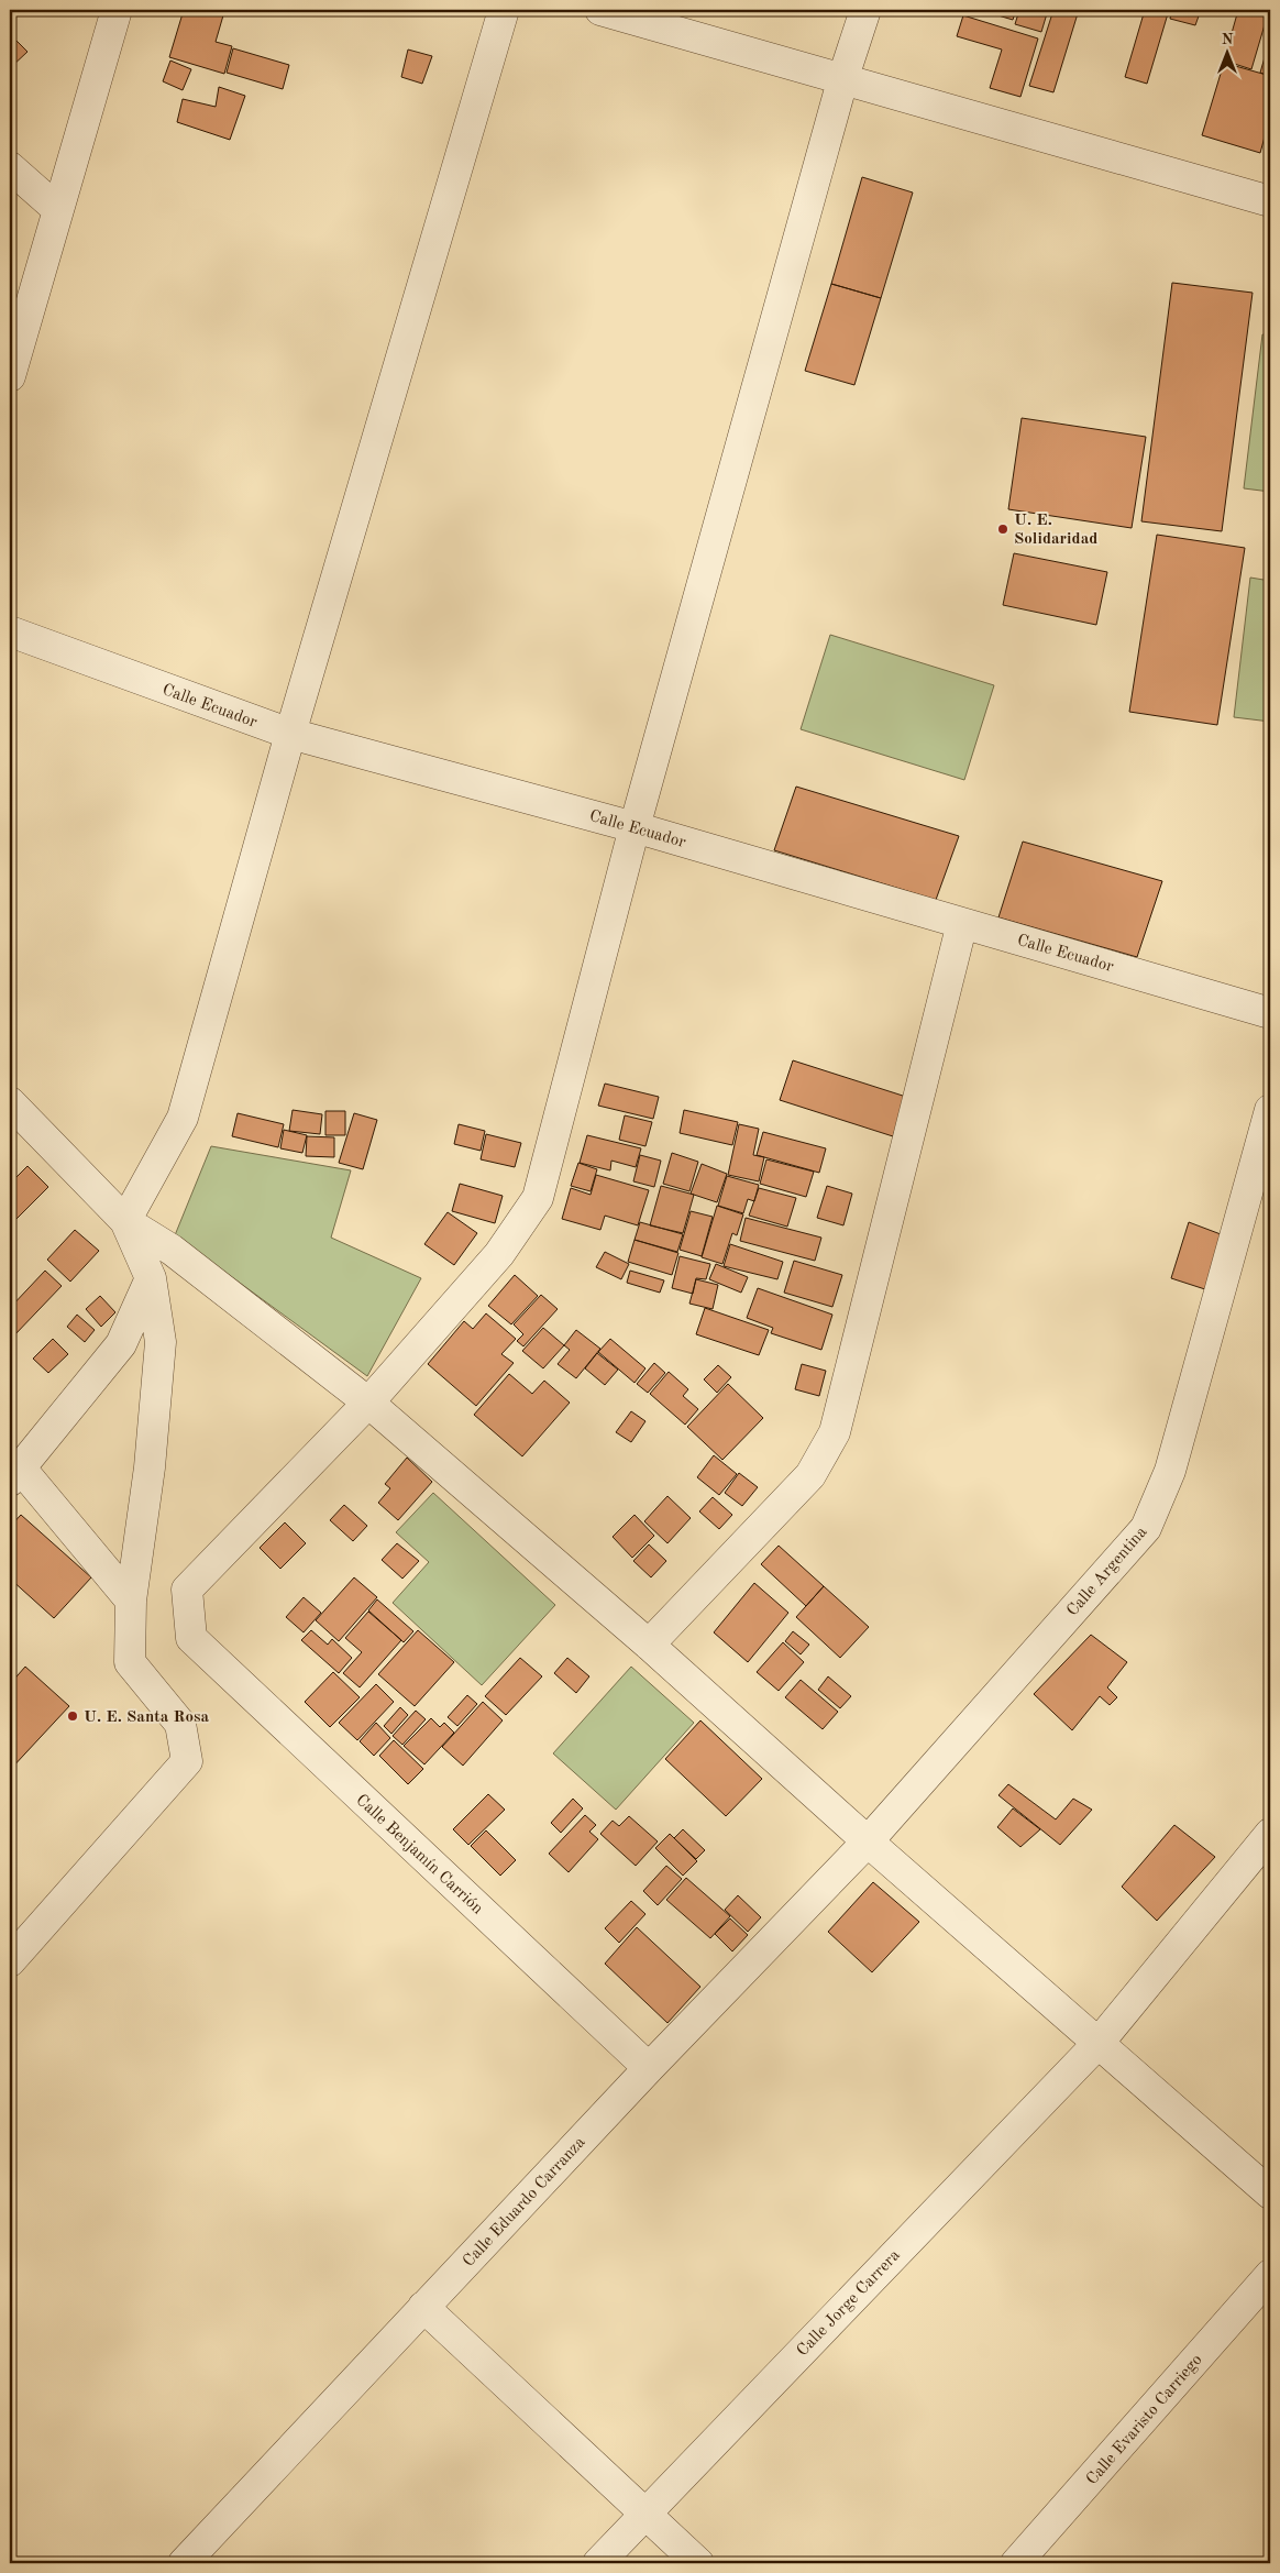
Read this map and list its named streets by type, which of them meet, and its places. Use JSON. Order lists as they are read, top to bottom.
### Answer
{
  "streets": {
    "street": [
      "Calle Ecuador",
      "Calle Argentina",
      "Calle Benjamín Carrión",
      "Calle Eduardo Carranza",
      "Calle Jorge Carrera",
      "Calle Evaristo Carriego"
    ]
  },
  "crossings": [
    ["Calle Argentina", "Calle Eduardo Carranza"],
    ["Calle Benjamín Carrión", "Calle Eduardo Carranza"]
  ],
  "places": ["U. E. Solidaridad", "U. E. Santa Rosa"],
  "north": "top"
}
